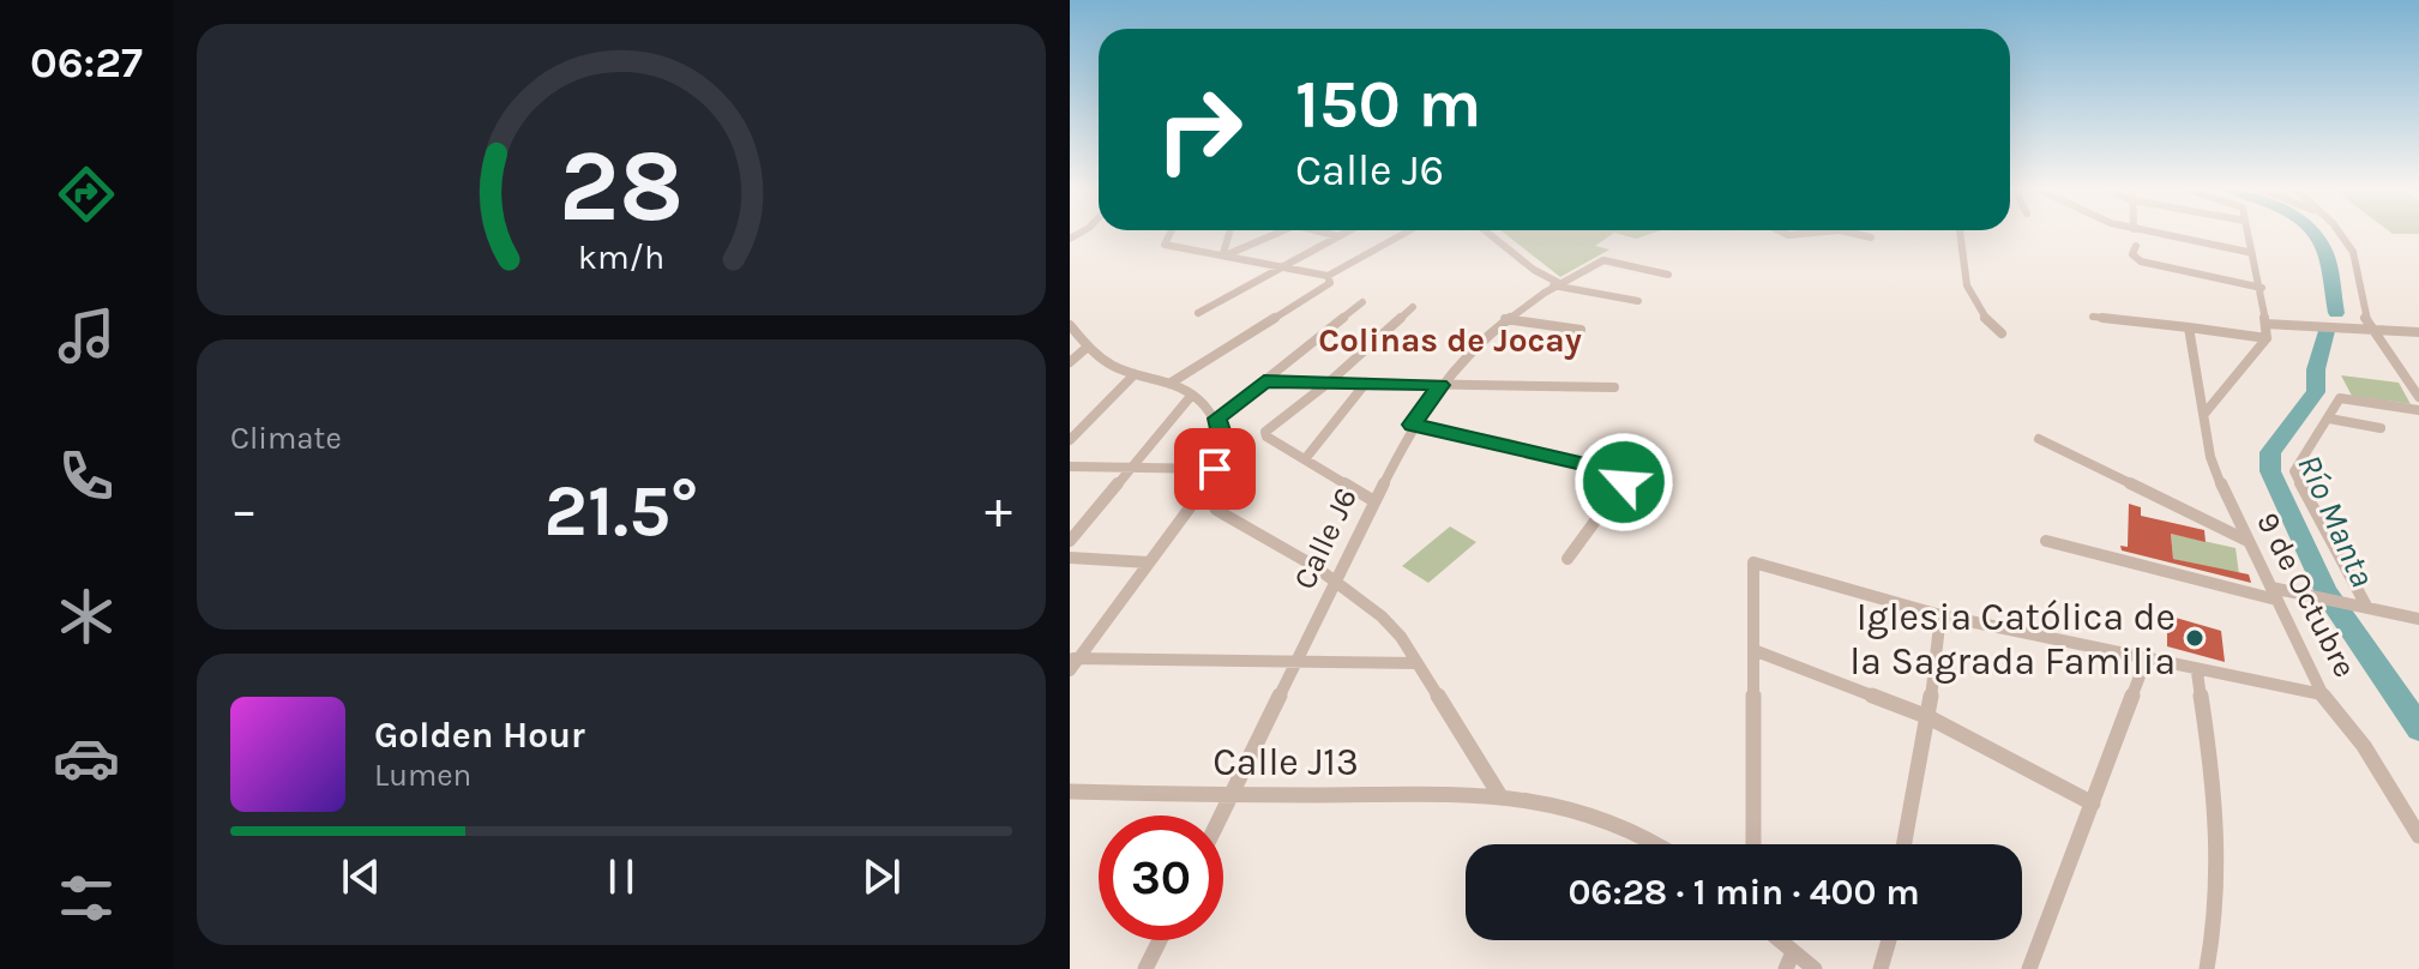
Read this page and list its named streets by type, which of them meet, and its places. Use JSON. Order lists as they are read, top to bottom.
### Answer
{
  "streets": {
    "street": ["Calle J6", "9 de Octubre", "Calle J13"]
  },
  "crossings": [
    ["Calle J6", "Calle J13"]
  ],
  "districts": ["Colinas de Jocay"],
  "water": ["Río Manta"],
  "places": ["Iglesia Católica de la Sagrada Familia"],
  "page": {
    "tabs": "06:27",
    "turn": ["150 m", "Calle J6"],
    "tile": "Climate",
    "heat": ["−", "21.5°", "+"],
    "song": ["Golden Hour", "Lumen"],
    "limit": "30",
    "trip": "06:28 · 1 min · 400 m",
    "gauge": ["28", "km/h"]
  }
}
